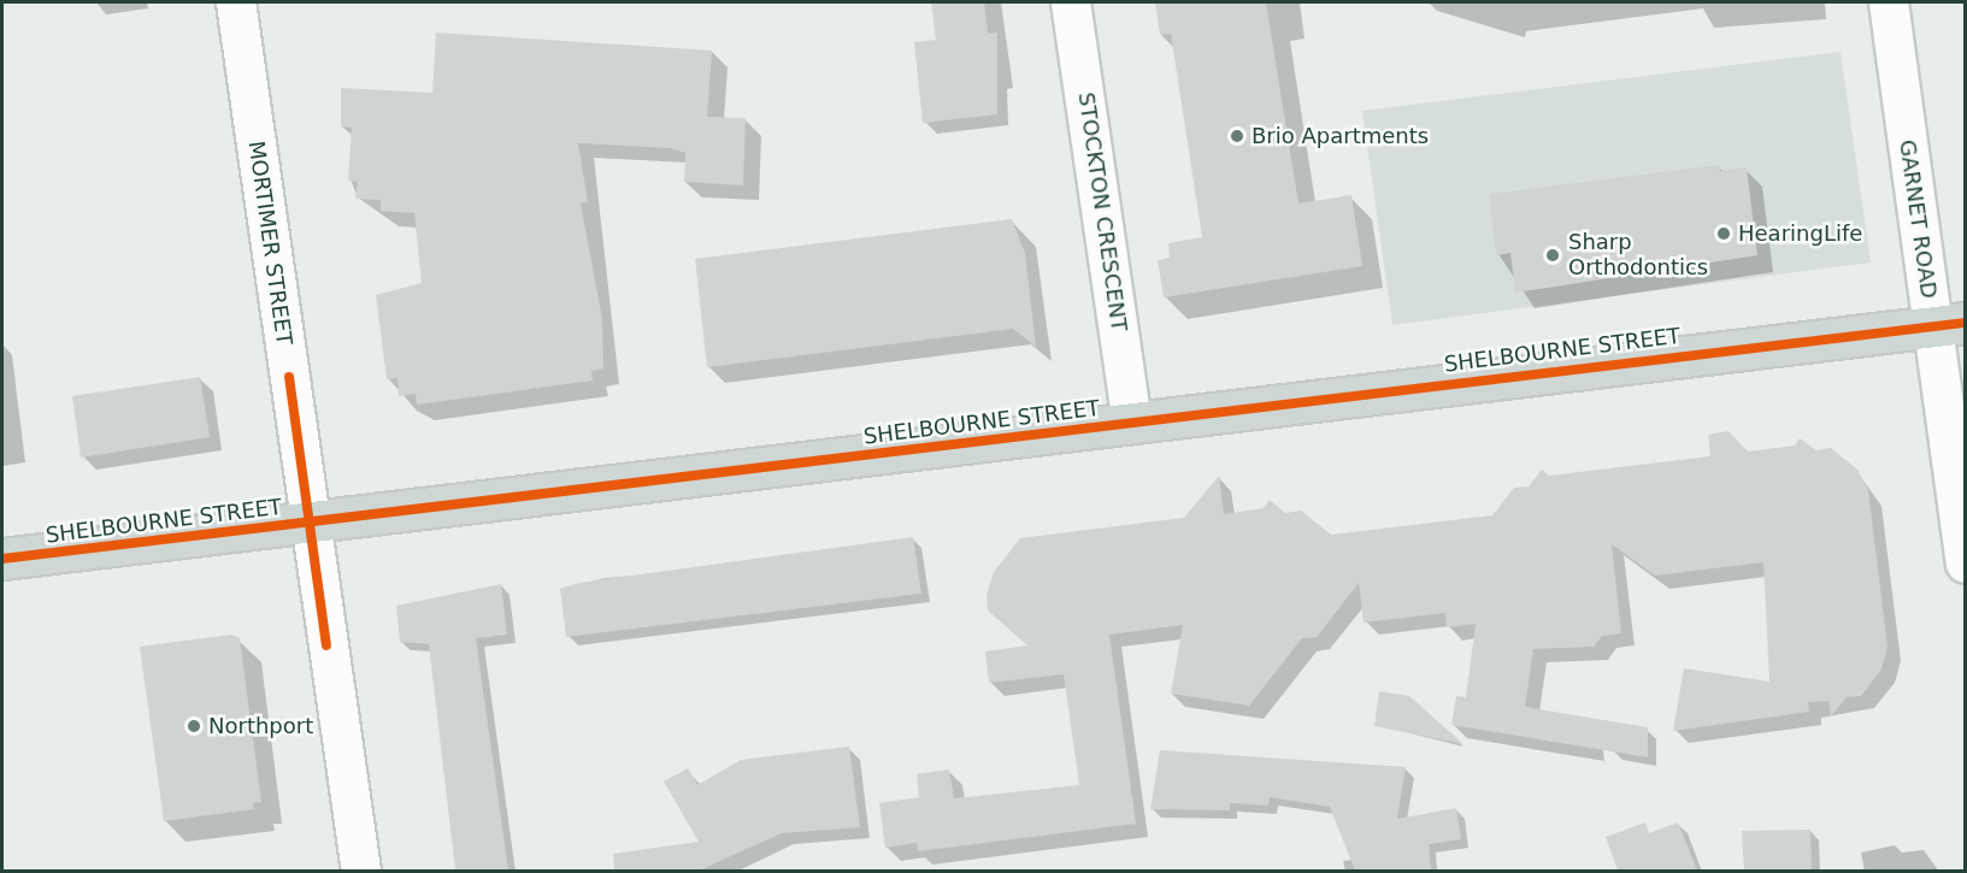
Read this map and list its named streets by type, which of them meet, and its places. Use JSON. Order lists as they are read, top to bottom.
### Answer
{
  "streets": {
    "main road": ["SHELBOURNE STREET"],
    "street": ["STOCKTON CRESCENT", "GARNET ROAD", "MORTIMER STREET"]
  },
  "crossings": [
    ["STOCKTON CRESCENT", "SHELBOURNE STREET"],
    ["GARNET ROAD", "SHELBOURNE STREET"],
    ["MORTIMER STREET", "SHELBOURNE STREET"]
  ],
  "places": [
    "Brio Apartments",
    "HearingLife",
    "Sharp Orthodontics",
    "Northport"
  ]
}
